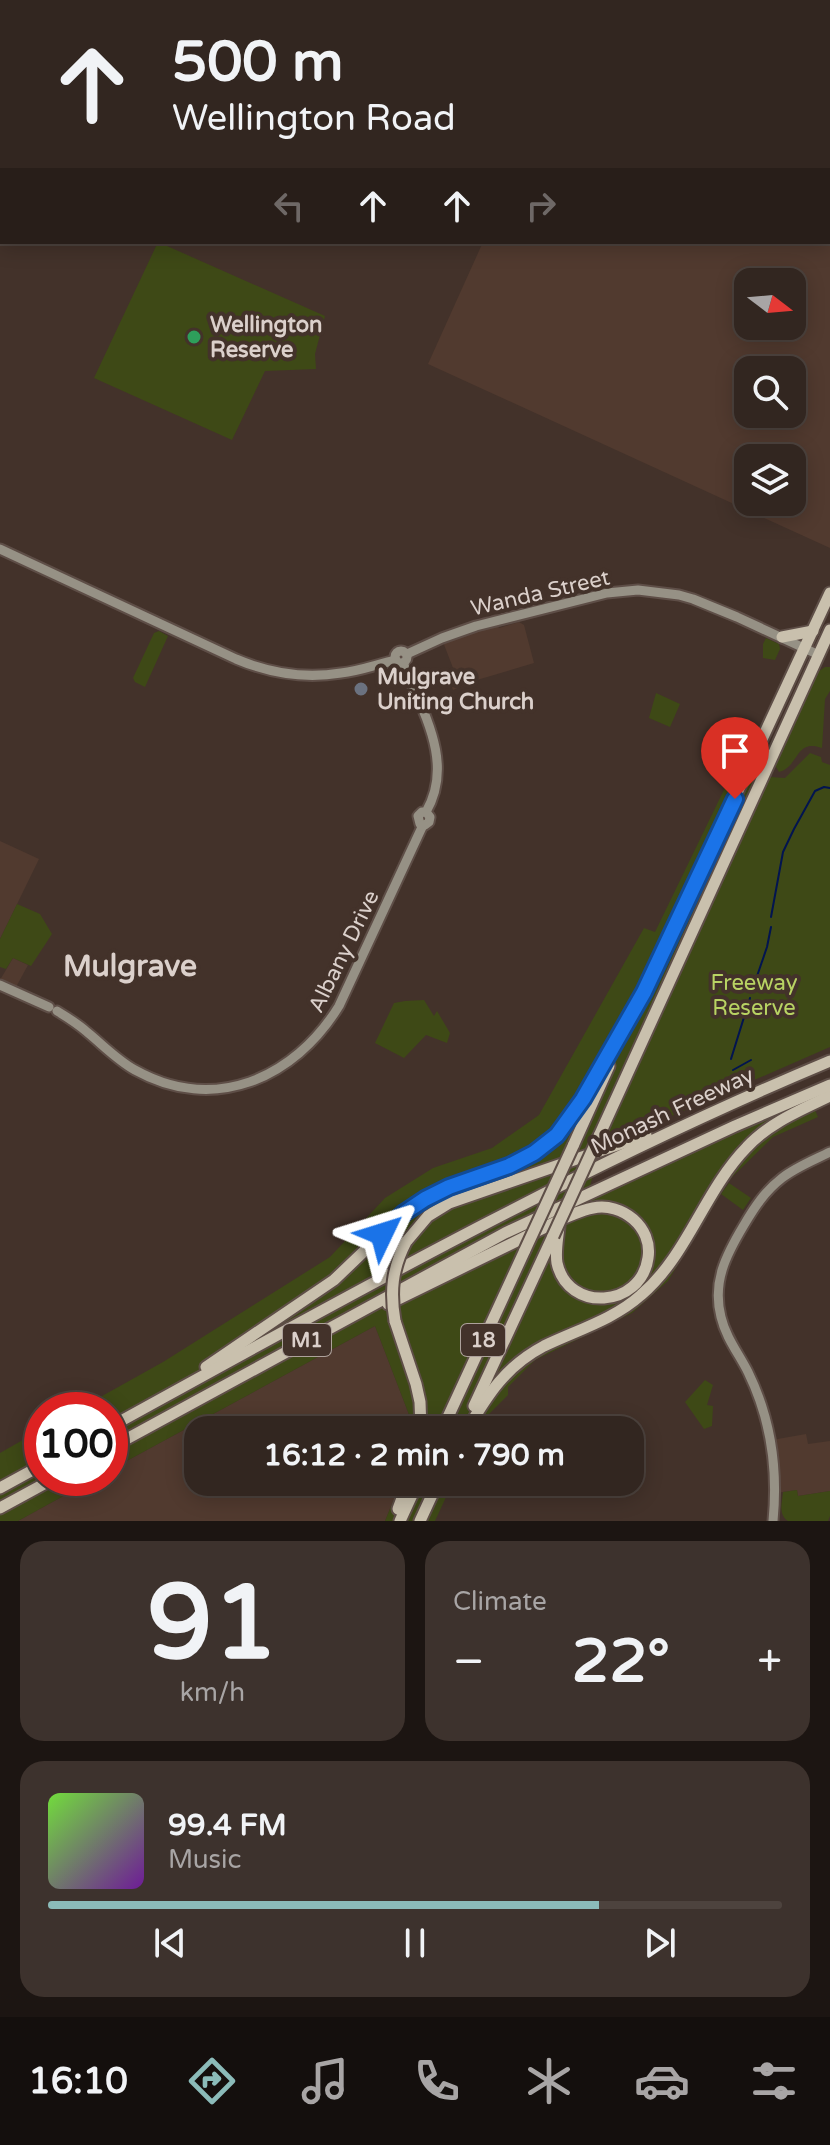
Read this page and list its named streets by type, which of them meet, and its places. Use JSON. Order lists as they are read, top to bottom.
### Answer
{
  "streets": {
    "highway": ["Monash Freeway", "M1", "18"],
    "street": ["Wanda Street", "Albany Drive"]
  },
  "crossings": [
    ["Wanda Street", "Albany Drive"],
    ["Wanda Street", "18"]
  ],
  "districts": ["Mulgrave"],
  "parks": ["Freeway Reserve"],
  "places": ["Wellington Reserve", "Mulgrave Uniting Church"],
  "north": "right",
  "page": {
    "turn": ["500 m", "Wellington Road"],
    "limit": "100",
    "trip": "16:12 · 2 min · 790 m",
    "tile": [
      ["91", "km/h"],
      "Climate"
    ],
    "heat": ["−", "22°", "+"],
    "song": ["99.4 FM", "Music"],
    "tabs": "16:10"
  }
}
